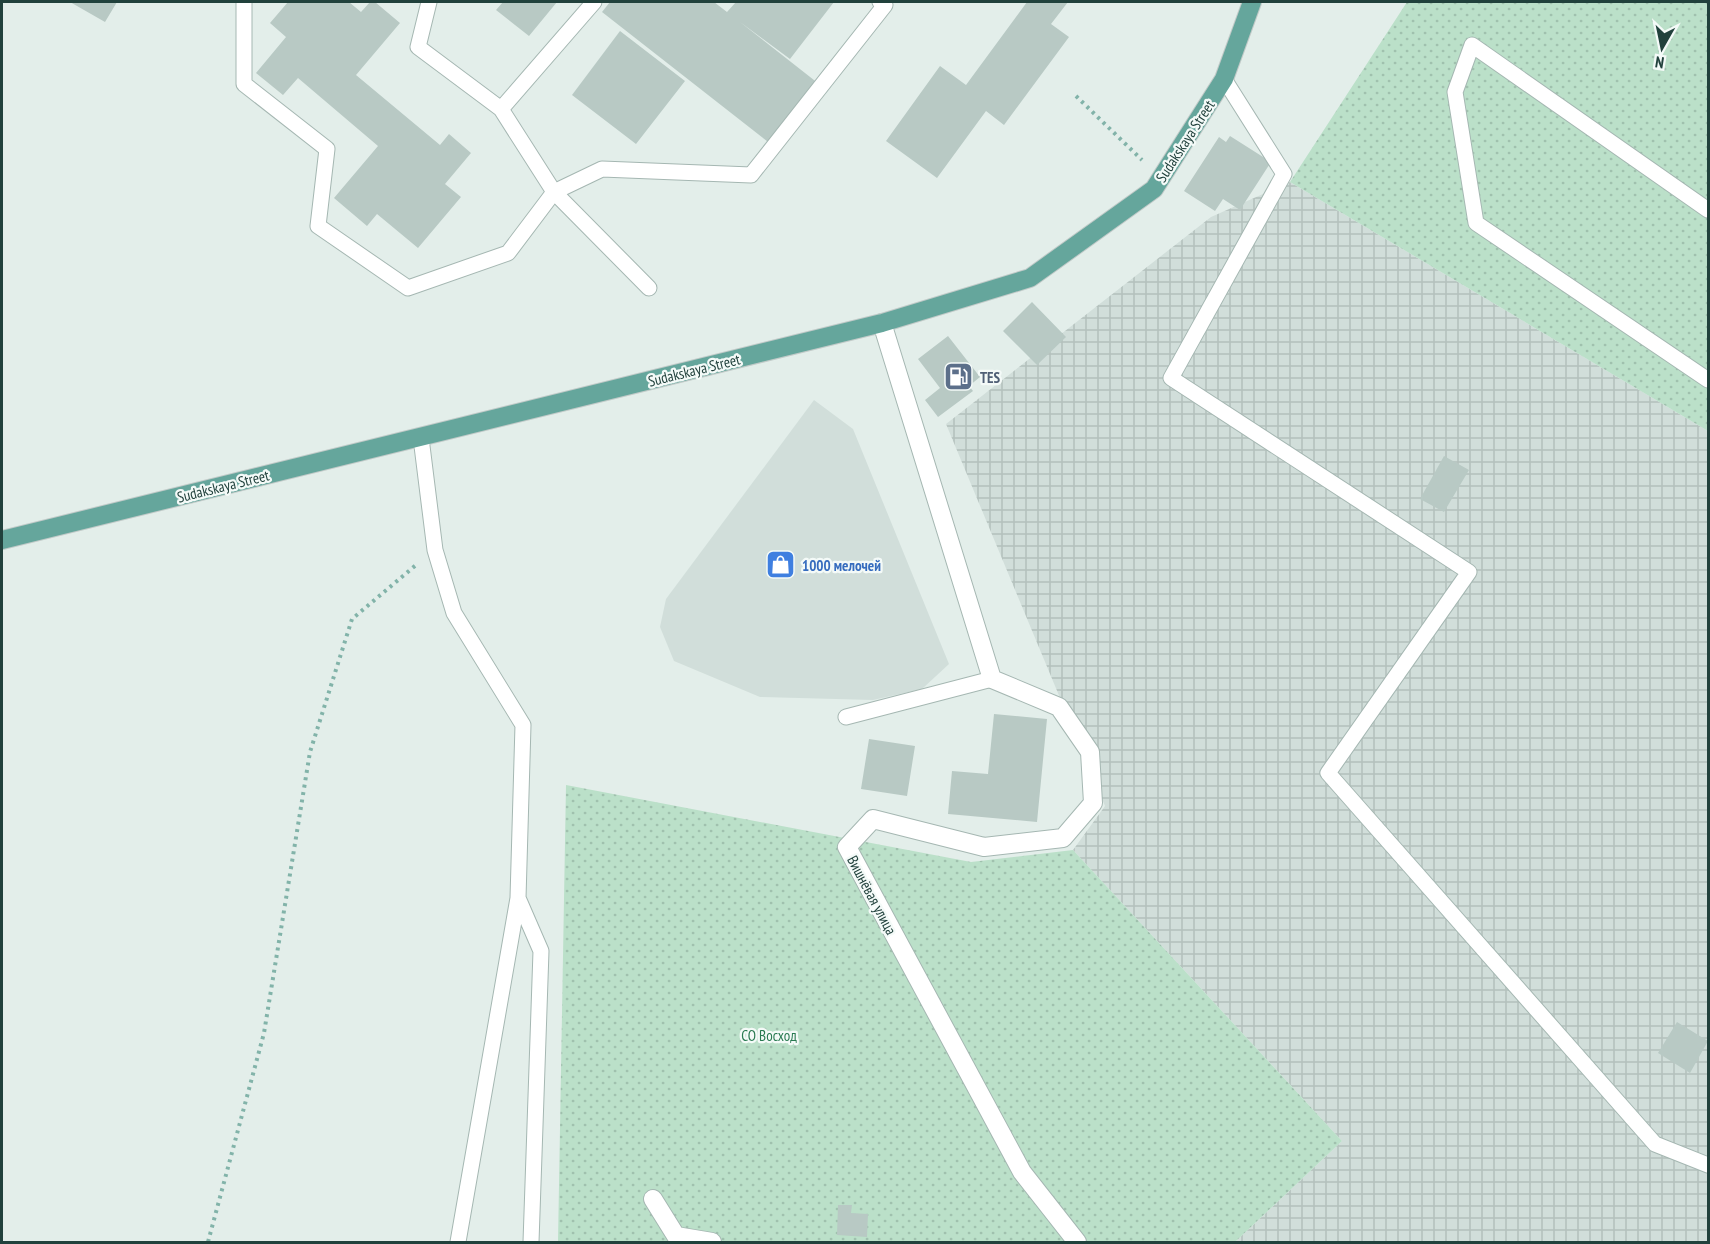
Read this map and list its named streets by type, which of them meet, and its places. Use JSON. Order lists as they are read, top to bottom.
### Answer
{
  "streets": {
    "main road": ["Sudakskaya Street"],
    "street": ["Вишнёвая улица"]
  },
  "parks": ["СО Восход"],
  "places": {
    "fuel station": ["TES"],
    "shop": ["1000 мелочей"]
  },
  "north": "bottom"
}
